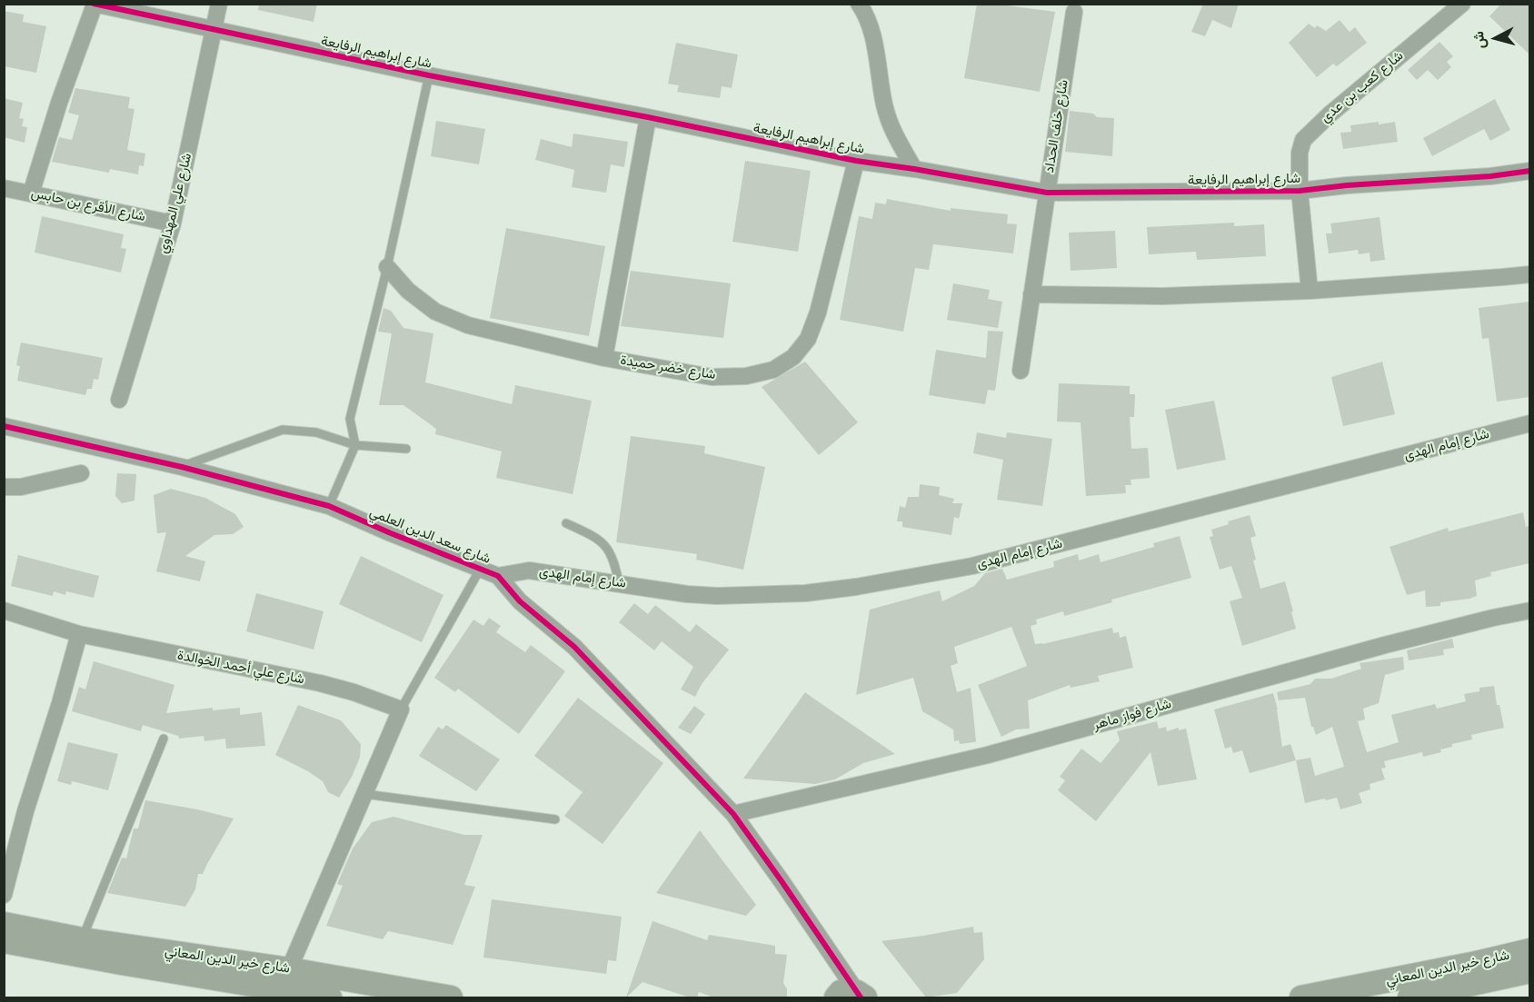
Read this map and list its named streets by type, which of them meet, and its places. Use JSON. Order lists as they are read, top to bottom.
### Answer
{
  "streets": {
    "street": [
      "شارع إبراهيم الرفايعة",
      "شارع كعب بن عدي",
      "شارع خلف الحداد",
      "شارع علي المهداوي",
      "شارع الأقرع بن حابس",
      "شارع خضر حميدة",
      "شارع إمام الهدى",
      "شارع سعد الدين العلمي",
      "شارع علي أحمد الخوالدة",
      "شارع فواز ماهر",
      "شارع خير الدين المعاني"
    ]
  },
  "crossings": [
    ["شارع إبراهيم الرفايعة", "شارع كعب بن عدي"],
    ["شارع إبراهيم الرفايعة", "شارع خلف الحداد"],
    ["شارع إبراهيم الرفايعة", "شارع علي المهداوي"],
    ["شارع إبراهيم الرفايعة", "شارع خضر حميدة"],
    ["شارع علي المهداوي", "شارع الأقرع بن حابس"],
    ["شارع إمام الهدى", "شارع سعد الدين العلمي"],
    ["شارع سعد الدين العلمي", "شارع فواز ماهر"]
  ],
  "north": "left"
}
